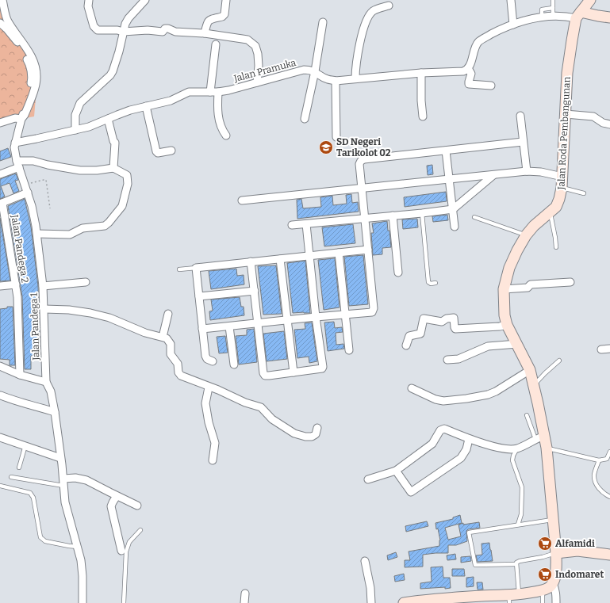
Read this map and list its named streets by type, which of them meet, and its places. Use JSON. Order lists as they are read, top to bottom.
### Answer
{
  "streets": {
    "street": [
      "Jalan Pramuka",
      "Jalan Roda Pembangunan",
      "Jalan Pandega 2",
      "Jalan Pandega 1"
    ]
  },
  "crossings": [
    ["Jalan Pramuka", "Jalan Pandega 1"]
  ],
  "places": {
    "school or university": ["SD Negeri Tarikolot 02"],
    "supermarket": ["Alfamidi", "Indomaret"]
  }
}
